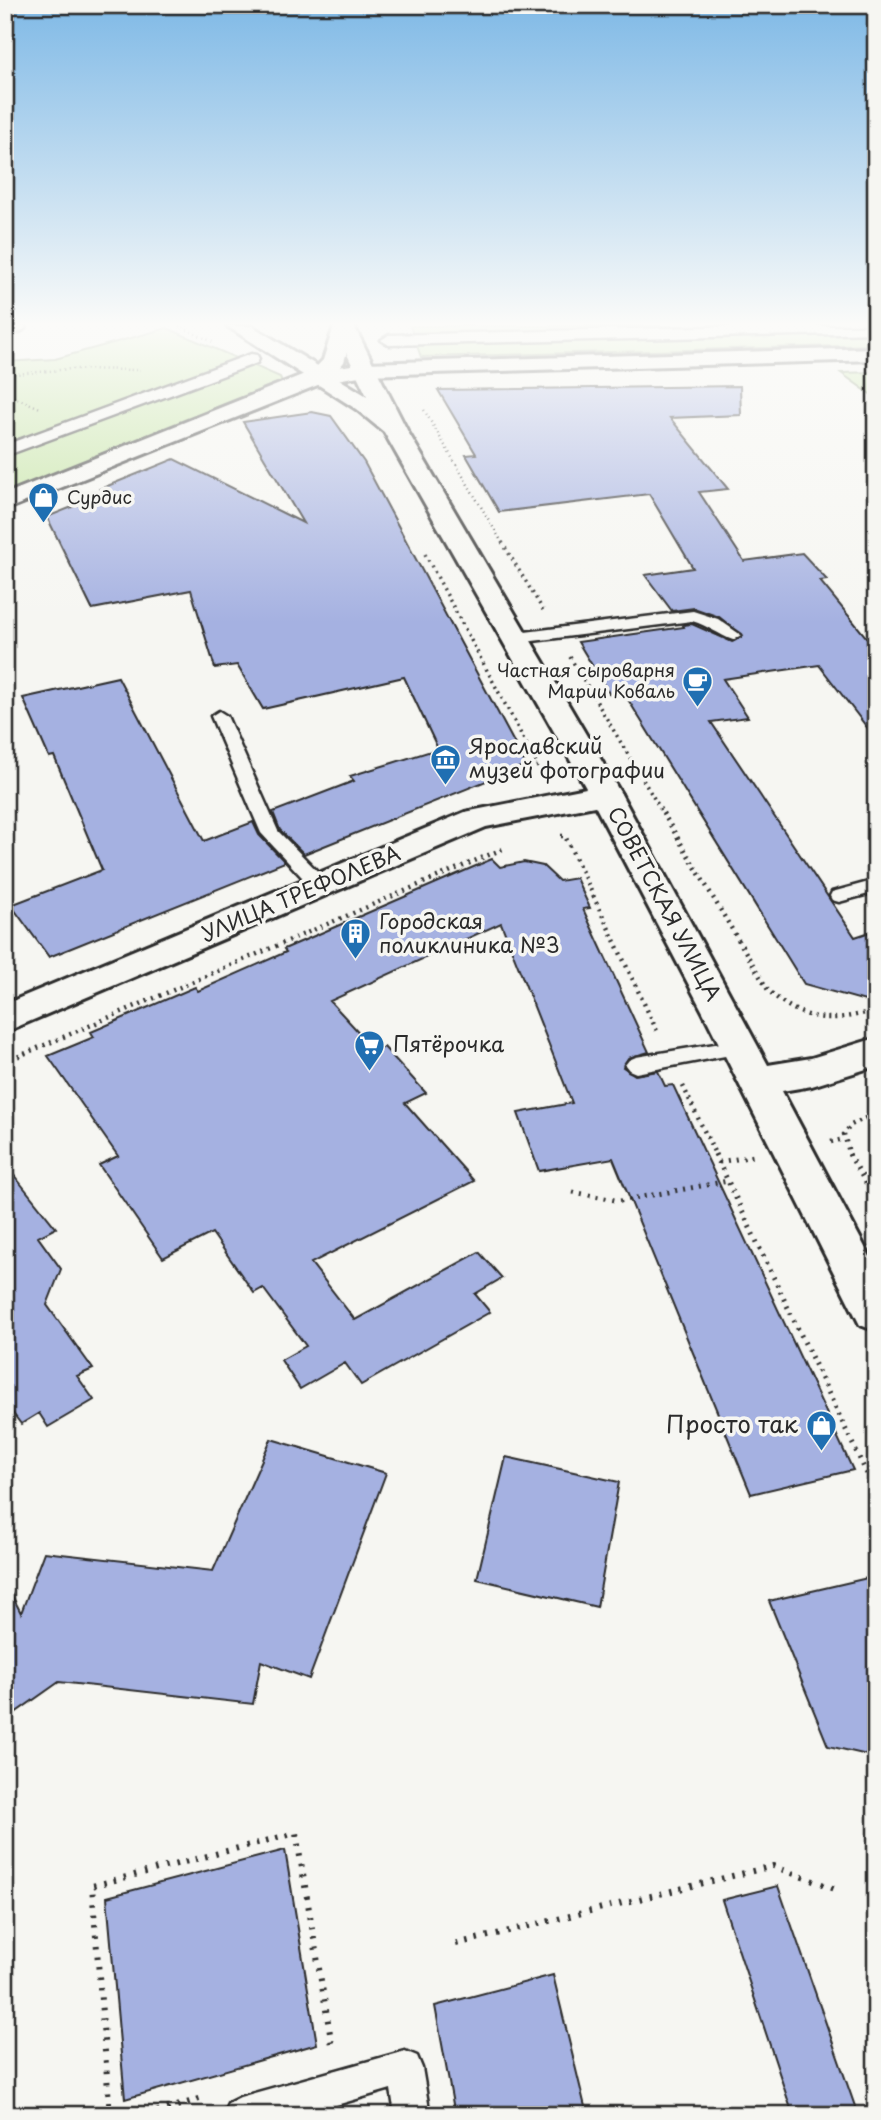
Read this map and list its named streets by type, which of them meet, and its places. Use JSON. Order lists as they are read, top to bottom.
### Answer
{
  "streets": {
    "street": ["УЛИЦА ТРЕФОЛЕВА", "СОВЕТСКАЯ УЛИЦА"]
  },
  "crossings": [
    ["УЛИЦА ТРЕФОЛЕВА", "СОВЕТСКАЯ УЛИЦА"]
  ],
  "places": {
    "shop": ["Сурдис", "Просто так"],
    "cafe": ["Частная сыроварня Марии Коваль"],
    "museum": ["Ярославский музей фотографии"],
    "building": ["Городская поликлиника №3"],
    "supermarket": ["Пятёрочка"]
  }
}
